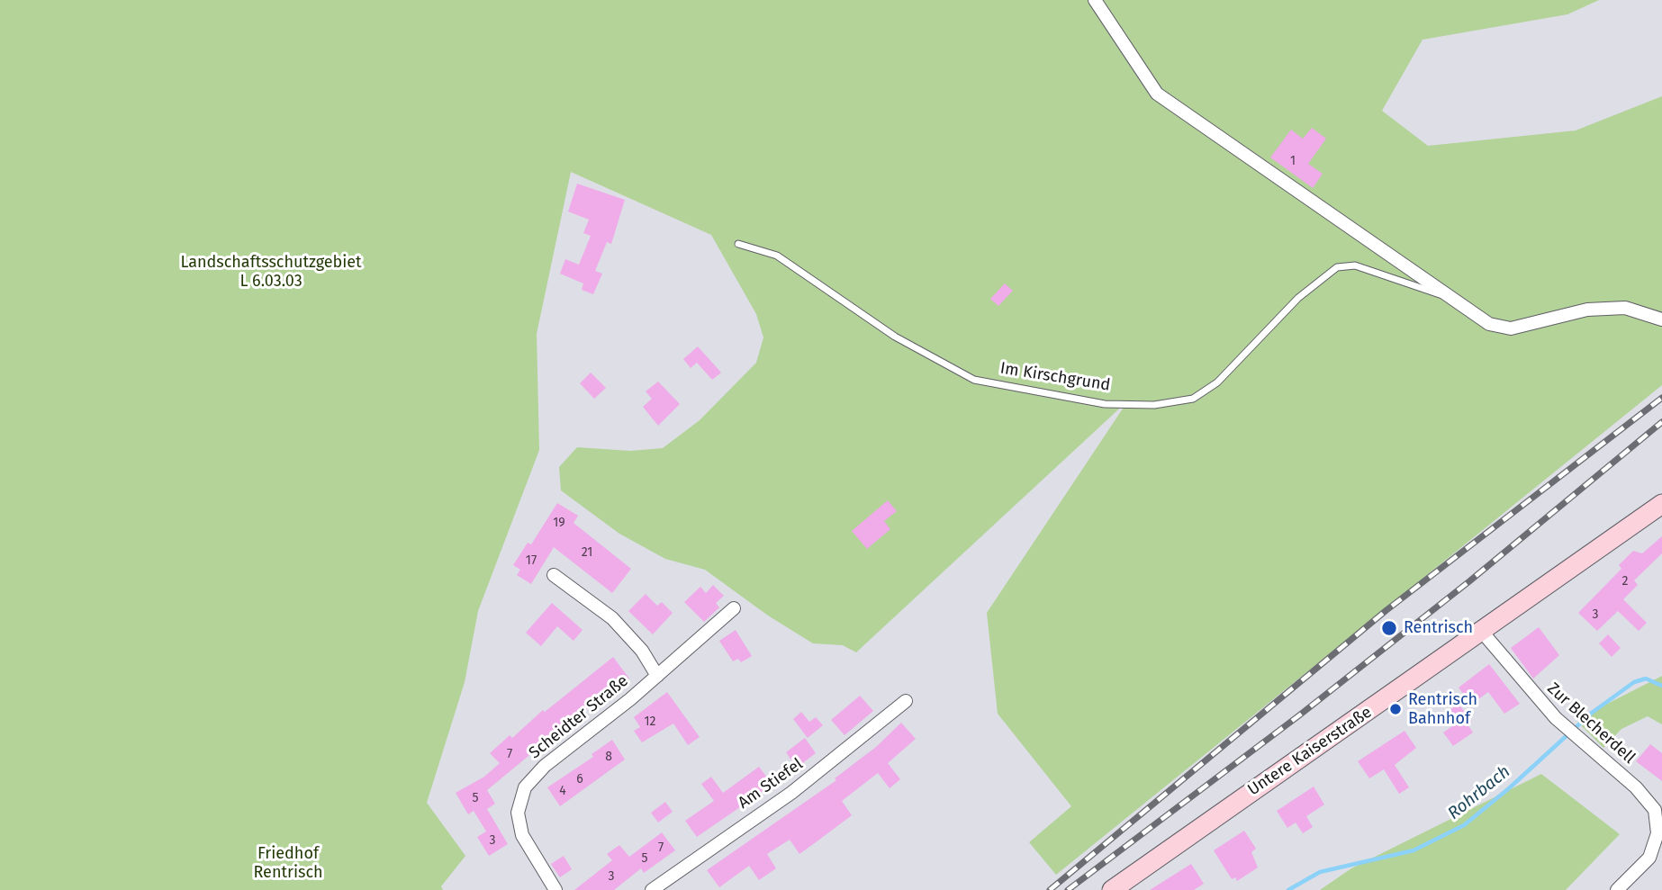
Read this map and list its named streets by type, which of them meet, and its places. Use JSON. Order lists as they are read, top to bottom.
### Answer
{
  "streets": {
    "main road": ["Untere Kaiserstraße"],
    "street": [
      "Im Kirschgrund",
      "Scheidter Straße",
      "Zur Blecherdell",
      "Am Stiefel"
    ]
  },
  "crossings": [
    ["Zur Blecherdell", "Untere Kaiserstraße"]
  ],
  "water": ["Rohrbach"],
  "parks": ["Landschaftsschutzgebiet L 6.03.03", "Friedhof Rentrisch"],
  "places": ["Rentrisch", "Rentrisch Bahnhof"],
  "house_numbers": [
    "1",
    "19",
    "21",
    "17",
    "2",
    "3",
    "12",
    "7",
    "8",
    "6",
    "4",
    "5",
    "3",
    "7",
    "5",
    "3"
  ]
}
